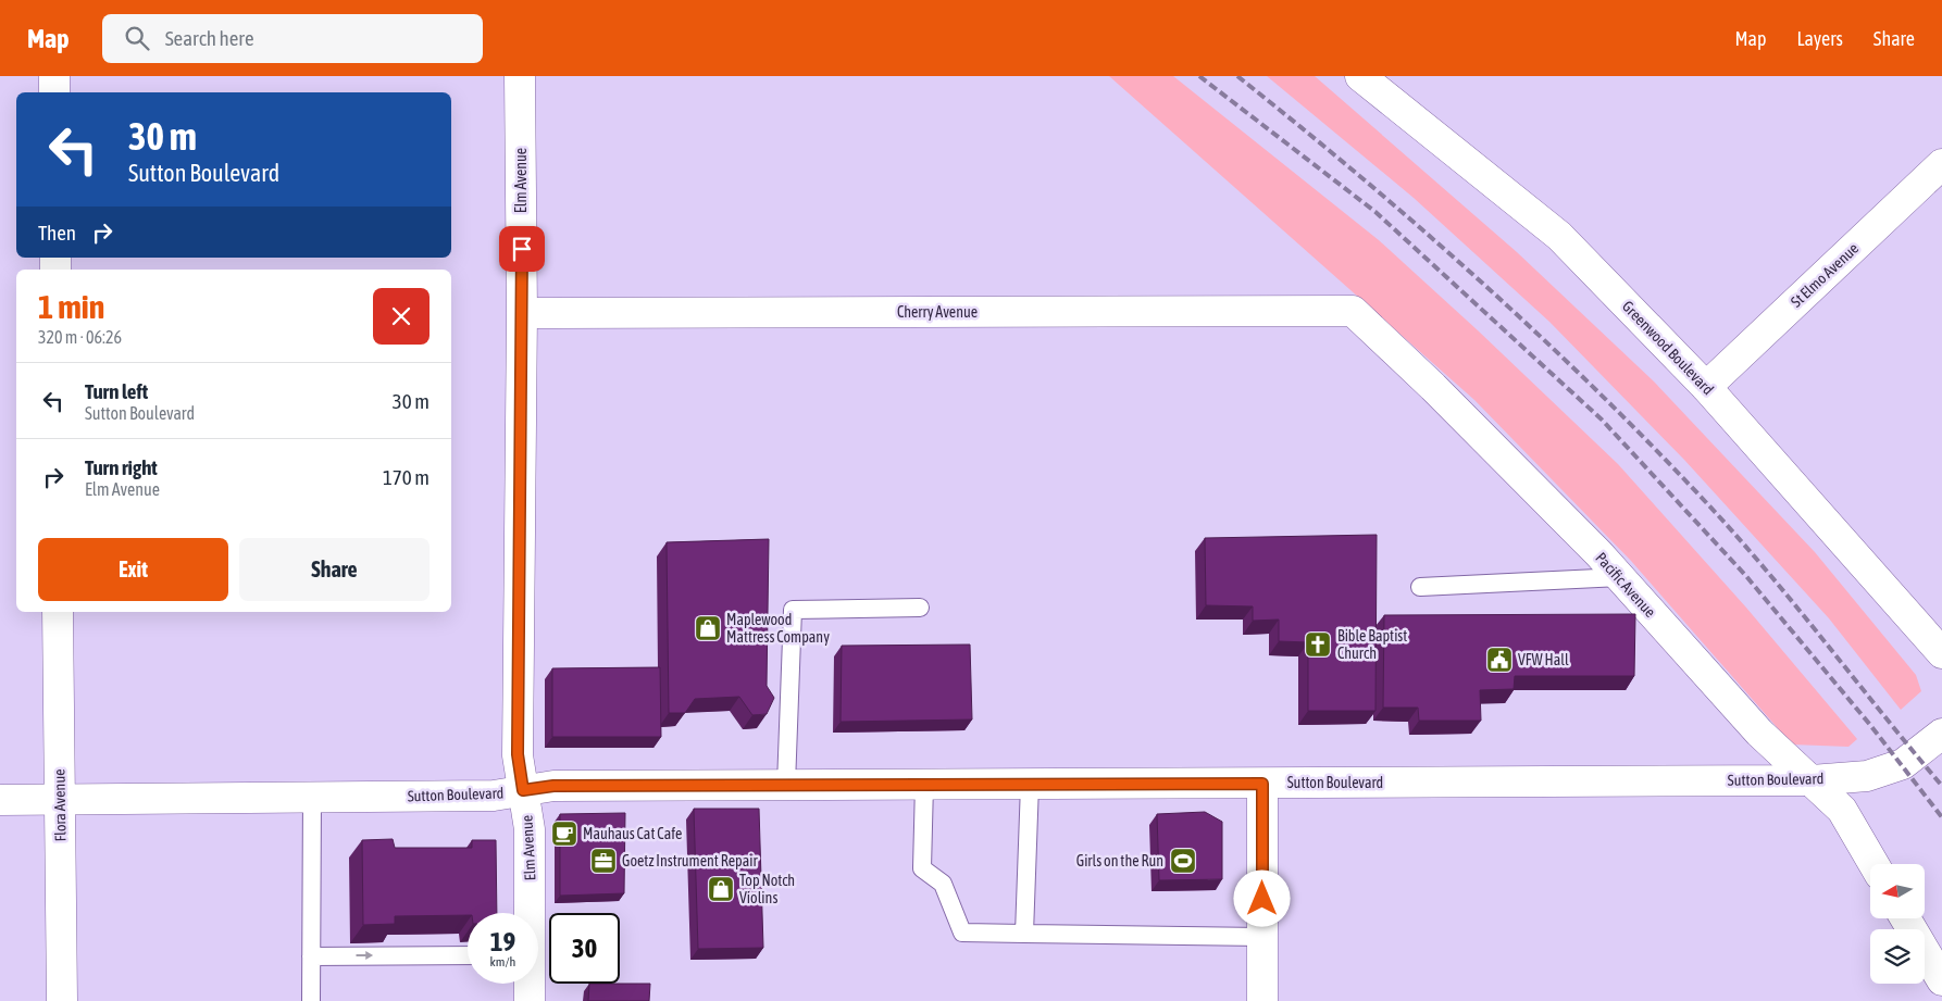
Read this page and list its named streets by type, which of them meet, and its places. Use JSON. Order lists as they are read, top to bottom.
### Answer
{
  "streets": {
    "street": [
      "Elm Avenue",
      "St Elmo Avenue",
      "Cherry Avenue",
      "Greenwood Boulevard",
      "Pacific Avenue",
      "Sutton Boulevard",
      "Flora Avenue"
    ]
  },
  "crossings": [
    ["Elm Avenue", "Cherry Avenue"],
    ["Elm Avenue", "Sutton Boulevard"],
    ["St Elmo Avenue", "Greenwood Boulevard"],
    ["Cherry Avenue", "Pacific Avenue"],
    ["Pacific Avenue", "Sutton Boulevard"],
    ["Sutton Boulevard", "Flora Avenue"]
  ],
  "places": {
    "shop": ["Maplewood Mattress Company", "Top Notch Violins"],
    "church": ["Bible Baptist Church"],
    "public building": ["VFW Hall"],
    "cafe": ["Mauhaus Cat Cafe"],
    "office": ["Goetz Instrument Repair"],
    "sports": ["Girls on the Run"]
  },
  "north": "left",
  "page": {
    "header": "Map",
    "search": "Search here",
    "nav": ["Map", "Layers", "Share"],
    "turn": ["30 m", "Sutton Boulevard"],
    "then": "Then",
    "heading": ["1 min", "320 m · 06:26"],
    "list": [
      {
        "name": "Turn left",
        "note": "Sutton Boulevard",
        "value": "30 m"
      },
      {
        "name": "Turn right",
        "note": "Elm Avenue",
        "value": "170 m"
      }
    ],
    "buttons": ["Exit", "Share"],
    "speed": "19 km/h",
    "limit": "30"
  }
}
